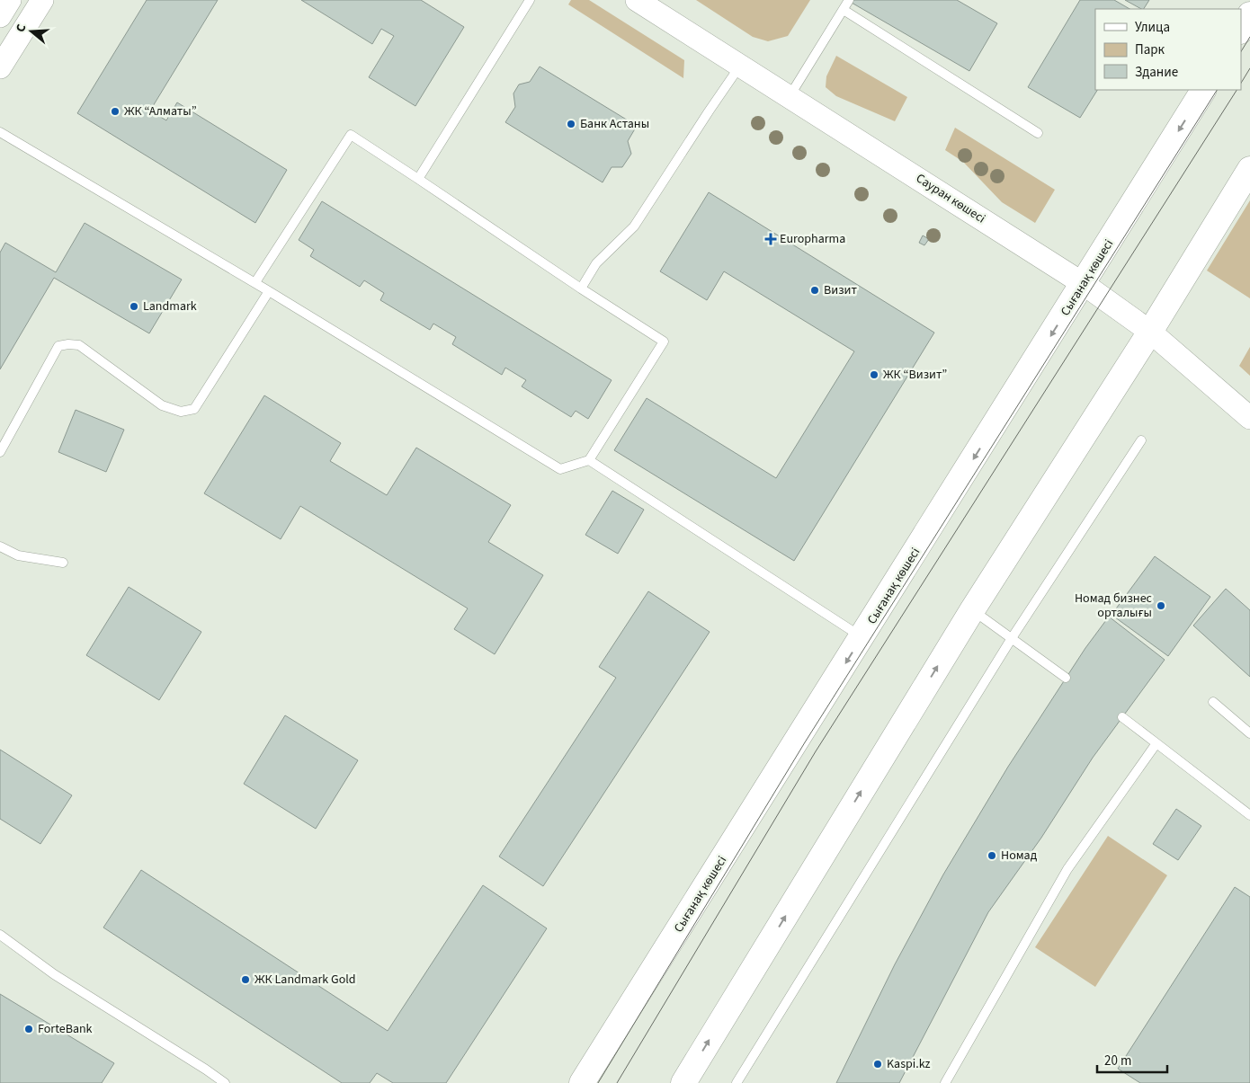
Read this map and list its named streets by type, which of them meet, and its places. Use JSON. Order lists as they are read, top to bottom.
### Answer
{
  "streets": {
    "main road": ["Сығанақ көшесі"],
    "street": ["Сауран көшесі"]
  },
  "crossings": [
    ["Сауран көшесі", "Сығанақ көшесі"]
  ],
  "places": {
    "other": [
      "ЖК “Алматы”",
      "Банк Астаны",
      "Визит",
      "Landmark",
      "ЖК “Визит”",
      "Номад бизнес орталығы",
      "Номад",
      "ЖК Landmark Gold",
      "ForteBank",
      "Kaspi.kz"
    ],
    "health": ["Europharma"]
  },
  "legend": ["Улица", "Парк", "Здание"],
  "scale_bar": "20 m",
  "north": "left"
}
